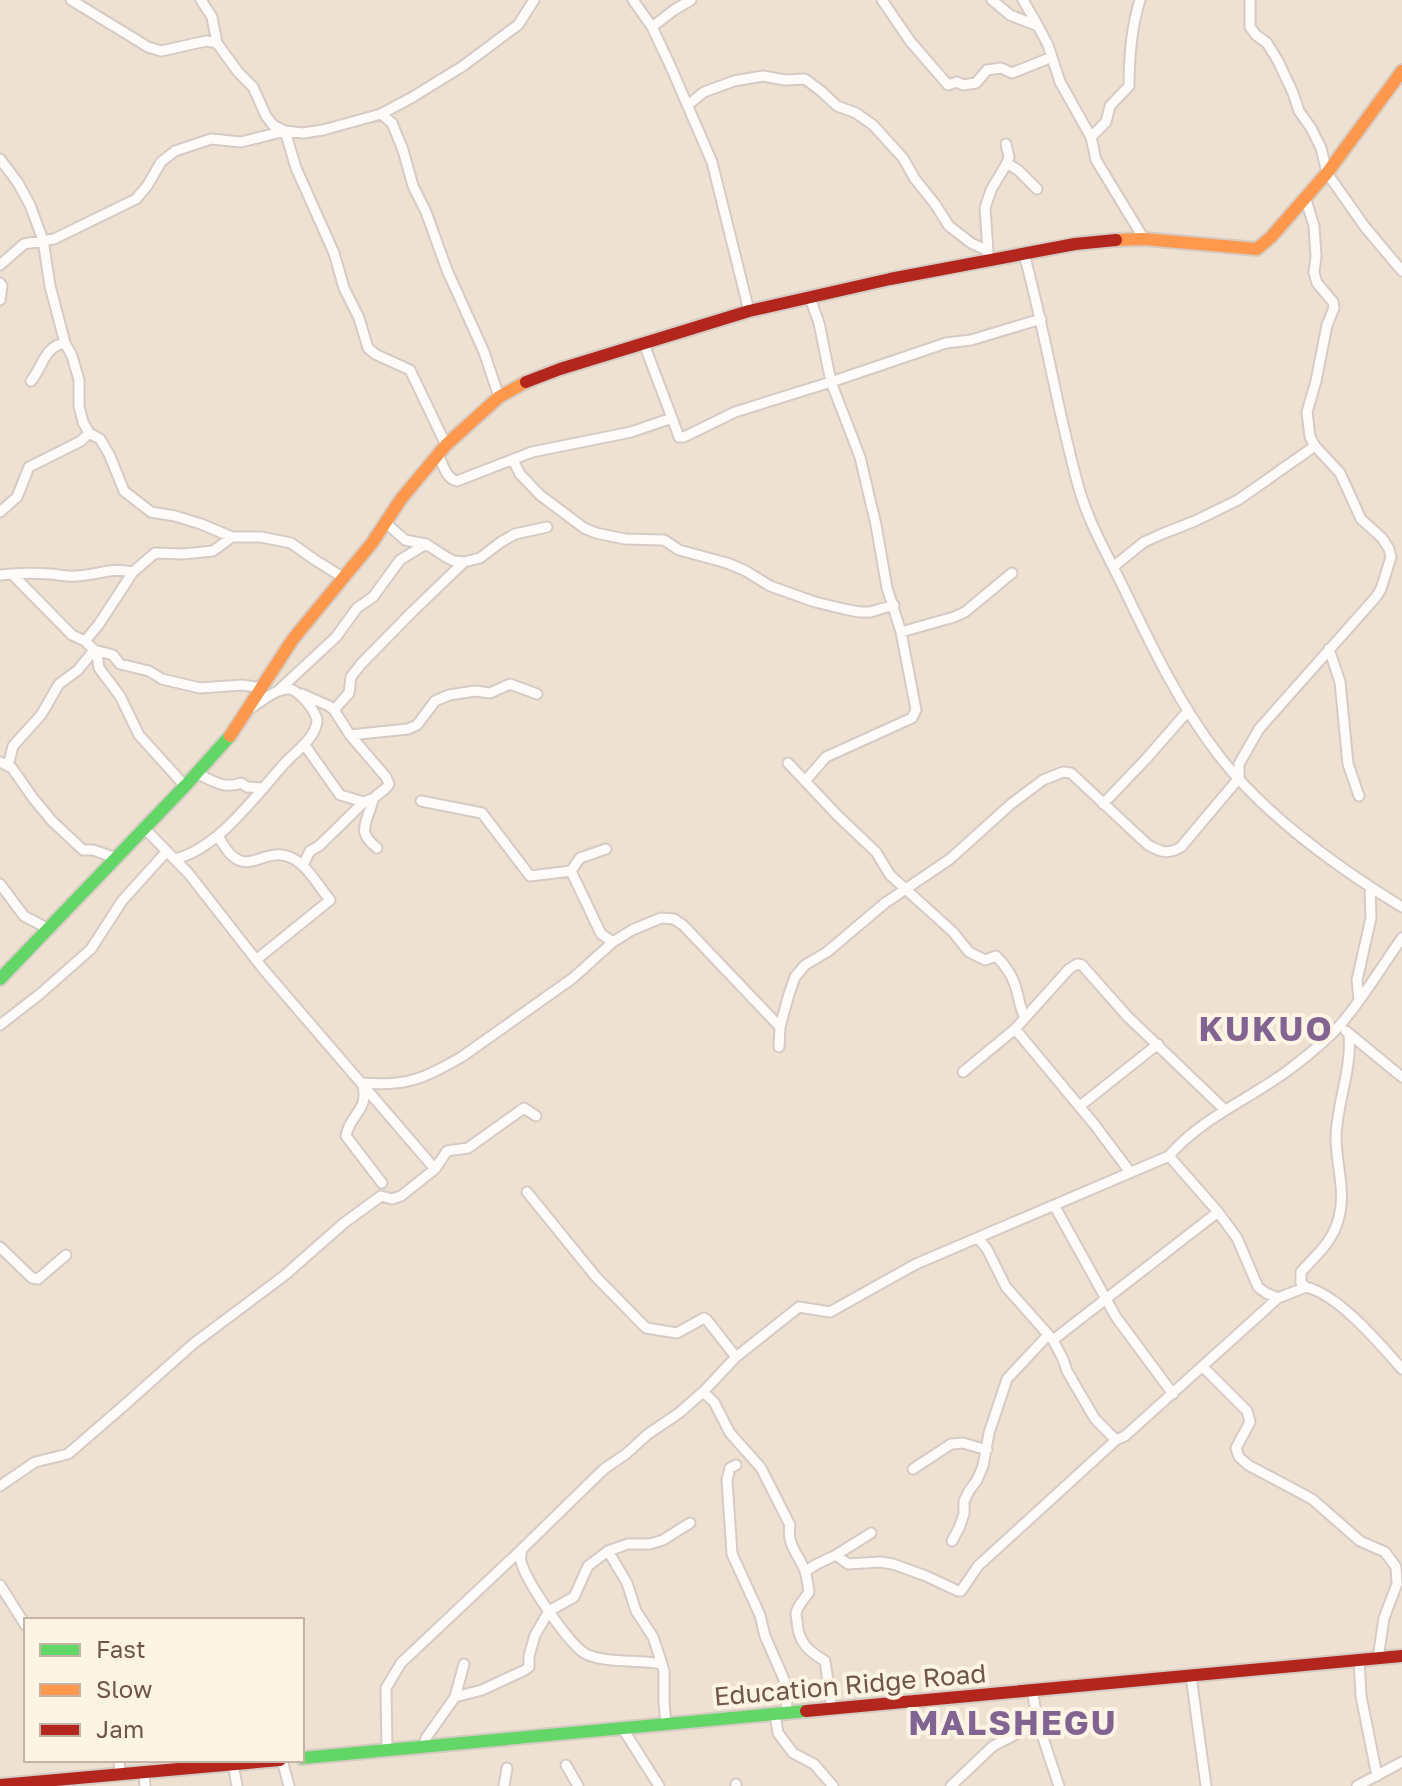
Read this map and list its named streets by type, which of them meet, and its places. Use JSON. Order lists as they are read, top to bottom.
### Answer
{
  "streets": {
    "street": ["Education Ridge Road"]
  },
  "districts": ["KUKUO", "MALSHEGU"],
  "legend": ["Fast", "Slow", "Jam"]
}
